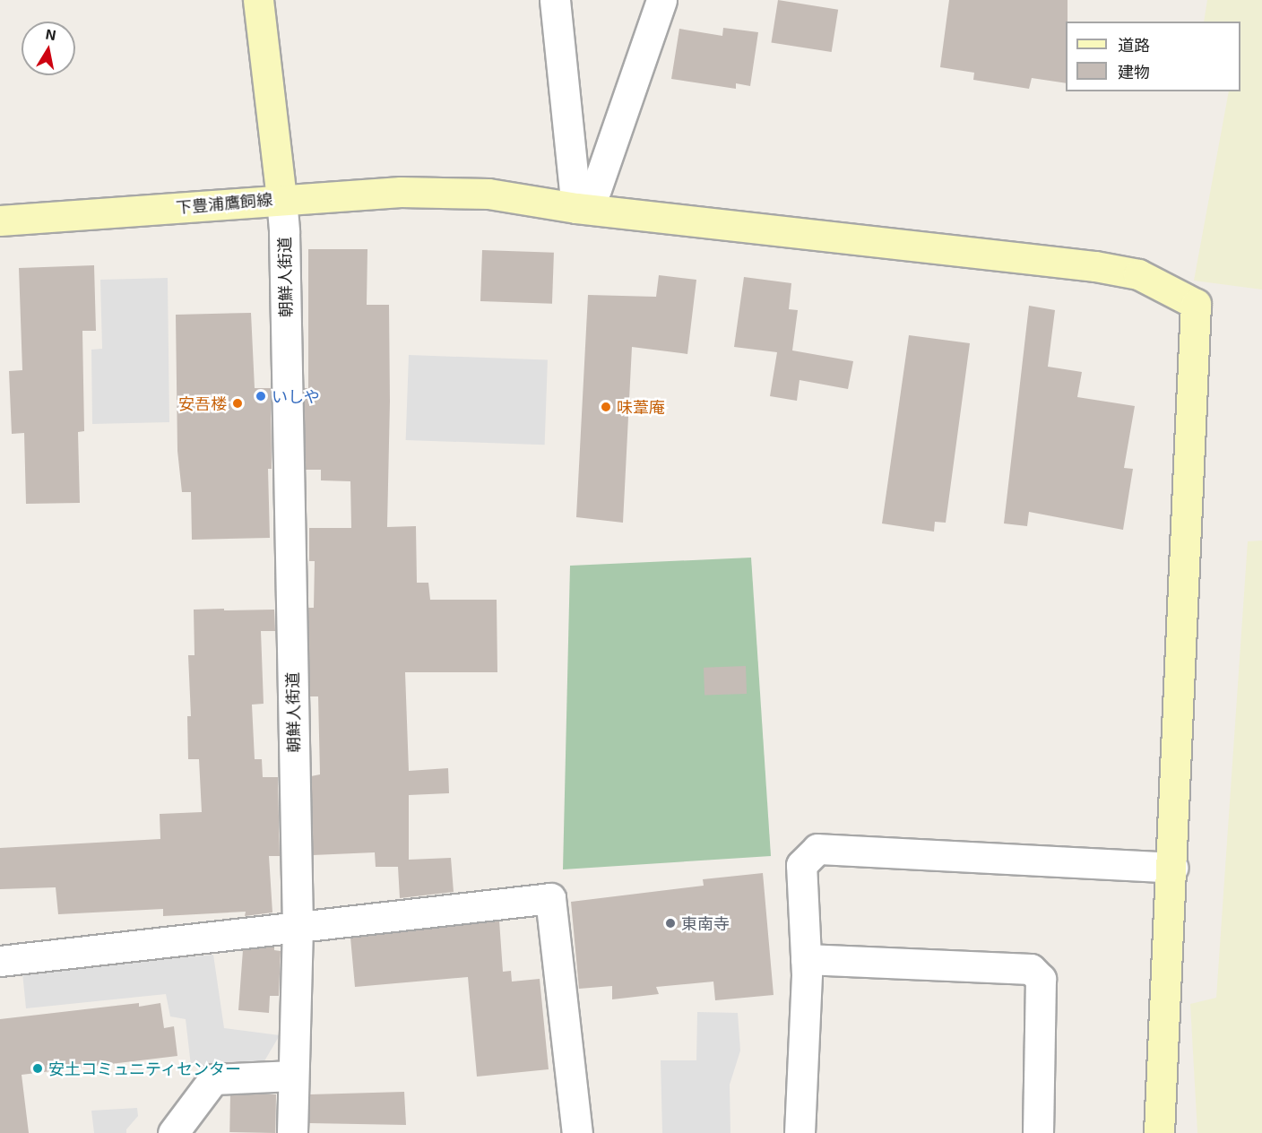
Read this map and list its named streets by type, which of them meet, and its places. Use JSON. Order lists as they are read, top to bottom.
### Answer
{
  "streets": {
    "main road": ["下豊浦鷹飼線"],
    "street": ["朝鮮人街道"]
  },
  "crossings": [
    ["下豊浦鷹飼線", "朝鮮人街道"]
  ],
  "places": [
    "いしや",
    "安吾楼",
    "味葦庵",
    "東南寺",
    "安土コミュニティセンター"
  ],
  "legend": ["道路", "建物"],
  "north": "top"
}
